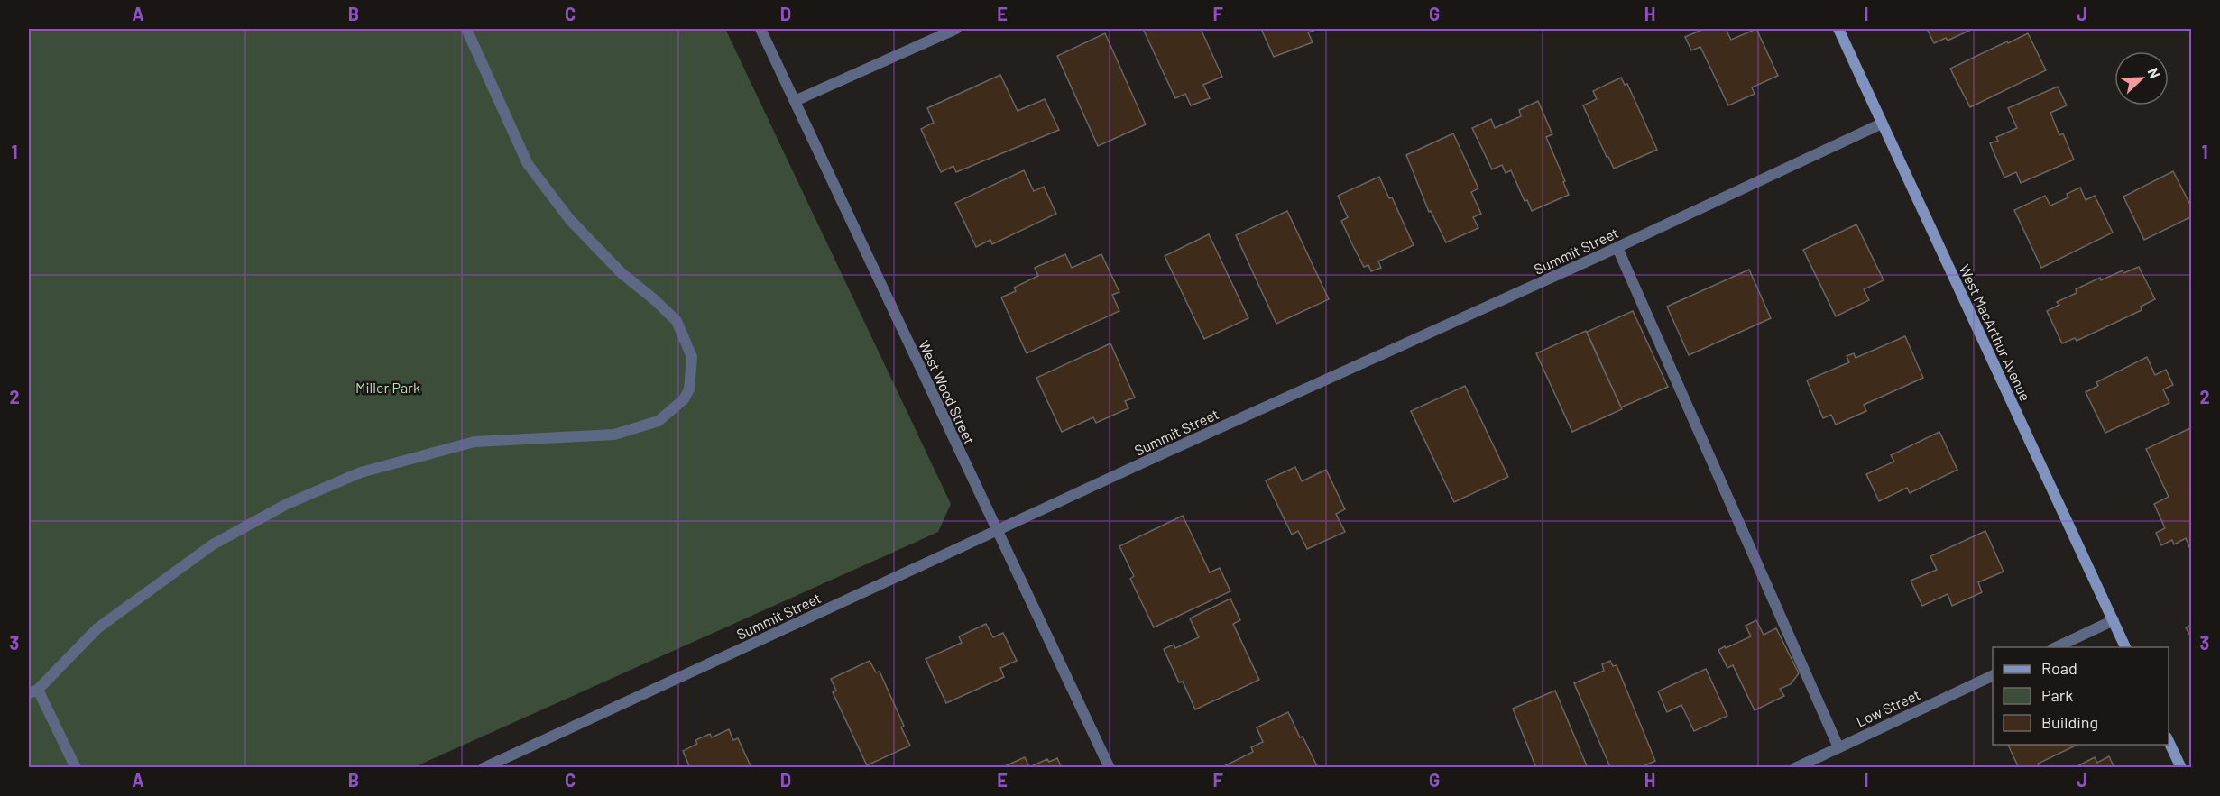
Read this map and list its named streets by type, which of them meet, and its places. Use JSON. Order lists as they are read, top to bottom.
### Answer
{
  "streets": {
    "main road": ["West MacArthur Avenue"],
    "street": ["Summit Street", "West Wood Street", "Low Street"]
  },
  "crossings": [
    ["Summit Street", "West MacArthur Avenue"],
    ["Summit Street", "West Wood Street"]
  ],
  "parks": ["Miller Park"],
  "legend": ["Road", "Park", "Building"],
  "north": "top right",
  "grid": {
    "columns": [
      "A",
      "B",
      "C",
      "D",
      "E",
      "F",
      "G",
      "H",
      "I",
      "J"
    ],
    "rows": ["1", "2", "3"]
  }
}
